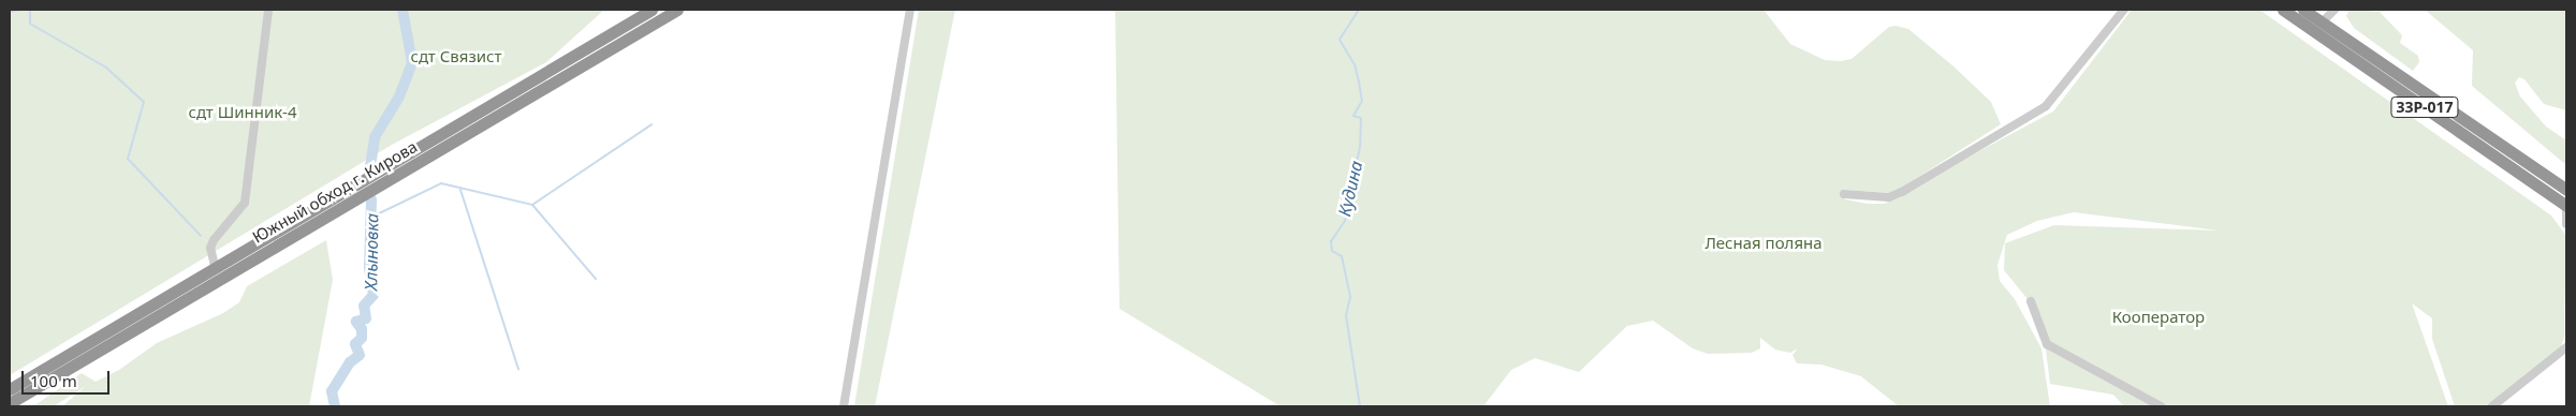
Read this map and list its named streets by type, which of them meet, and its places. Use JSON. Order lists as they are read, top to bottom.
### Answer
{
  "streets": {
    "highway": ["33Р-017", "Южный обход г. Кирова"]
  },
  "water": ["Кудина", "Хлыновка"],
  "parks": [
    "сдт Связист",
    "сдт Шинник-4",
    "Лесная поляна",
    "Кооператор"
  ],
  "scale_bar": "100 m"
}
